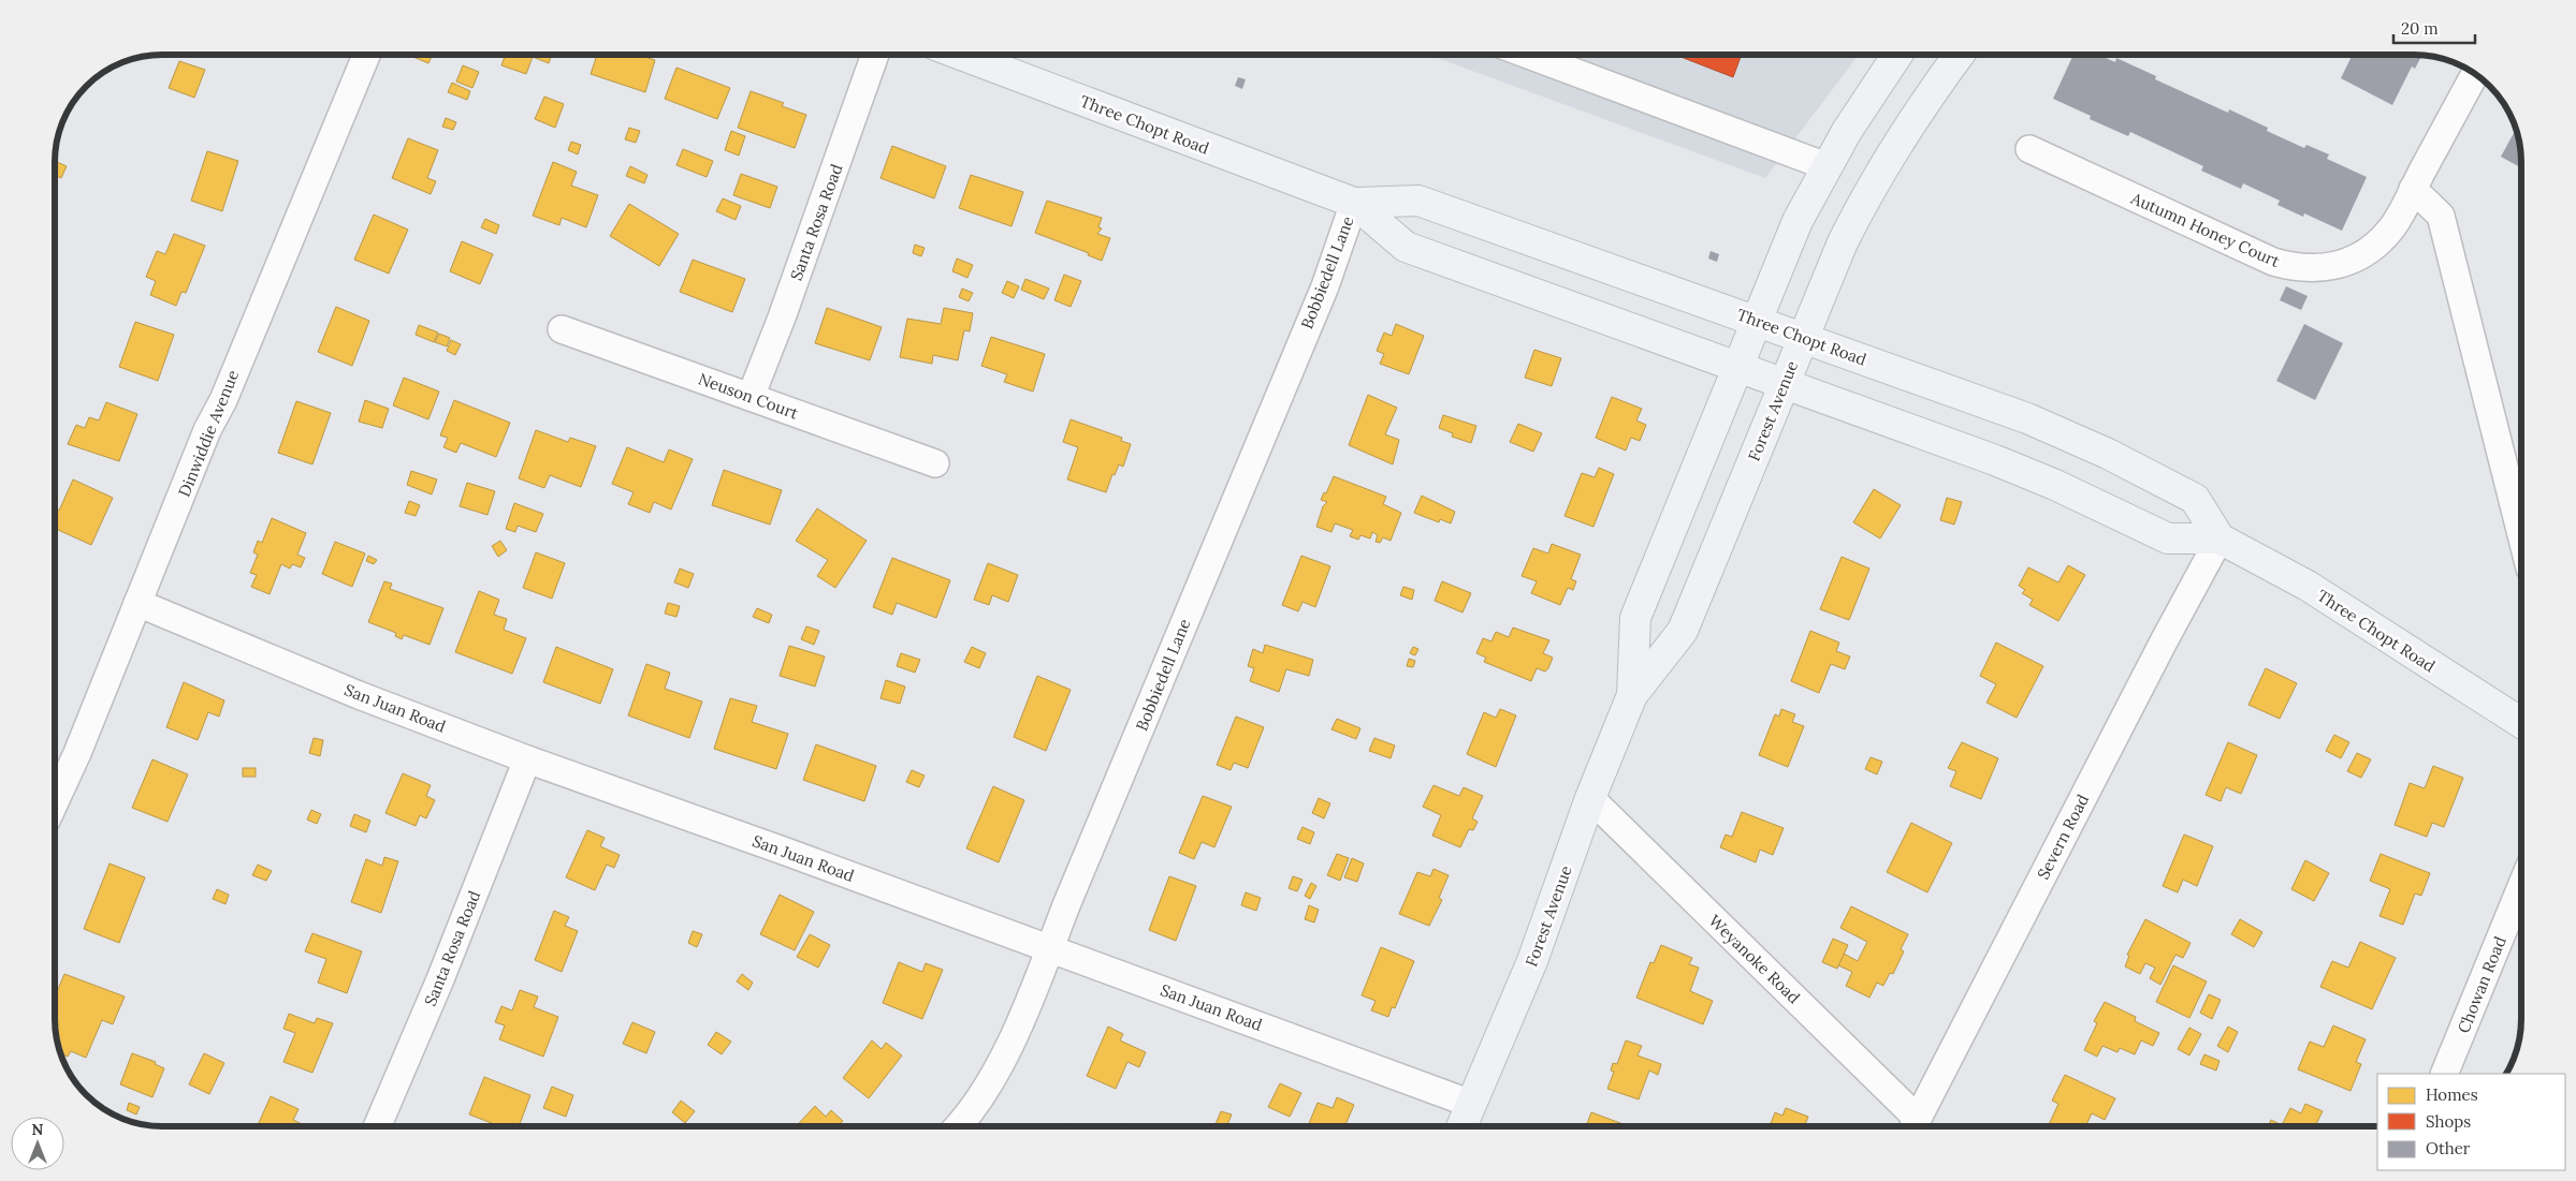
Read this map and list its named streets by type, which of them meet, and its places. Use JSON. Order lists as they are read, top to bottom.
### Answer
{
  "streets": {
    "main road": ["Three Chopt Road", "Forest Avenue"],
    "street": [
      "Santa Rosa Road",
      "Autumn Honey Court",
      "Bobbiedell Lane",
      "Neuson Court",
      "Dinwiddie Avenue",
      "San Juan Road",
      "Severn Road",
      "Weyanoke Road",
      "Chowan Road"
    ]
  },
  "crossings": [
    ["Three Chopt Road", "Bobbiedell Lane"],
    ["Three Chopt Road", "Forest Avenue"],
    ["Three Chopt Road", "Severn Road"],
    ["Santa Rosa Road", "Neuson Court"],
    ["Santa Rosa Road", "San Juan Road"],
    ["Bobbiedell Lane", "San Juan Road"],
    ["Forest Avenue", "San Juan Road"],
    ["Forest Avenue", "Weyanoke Road"],
    ["Dinwiddie Avenue", "San Juan Road"]
  ],
  "legend": ["Homes", "Shops", "Other"],
  "scale_bar": "20 m",
  "north": "top"
}
